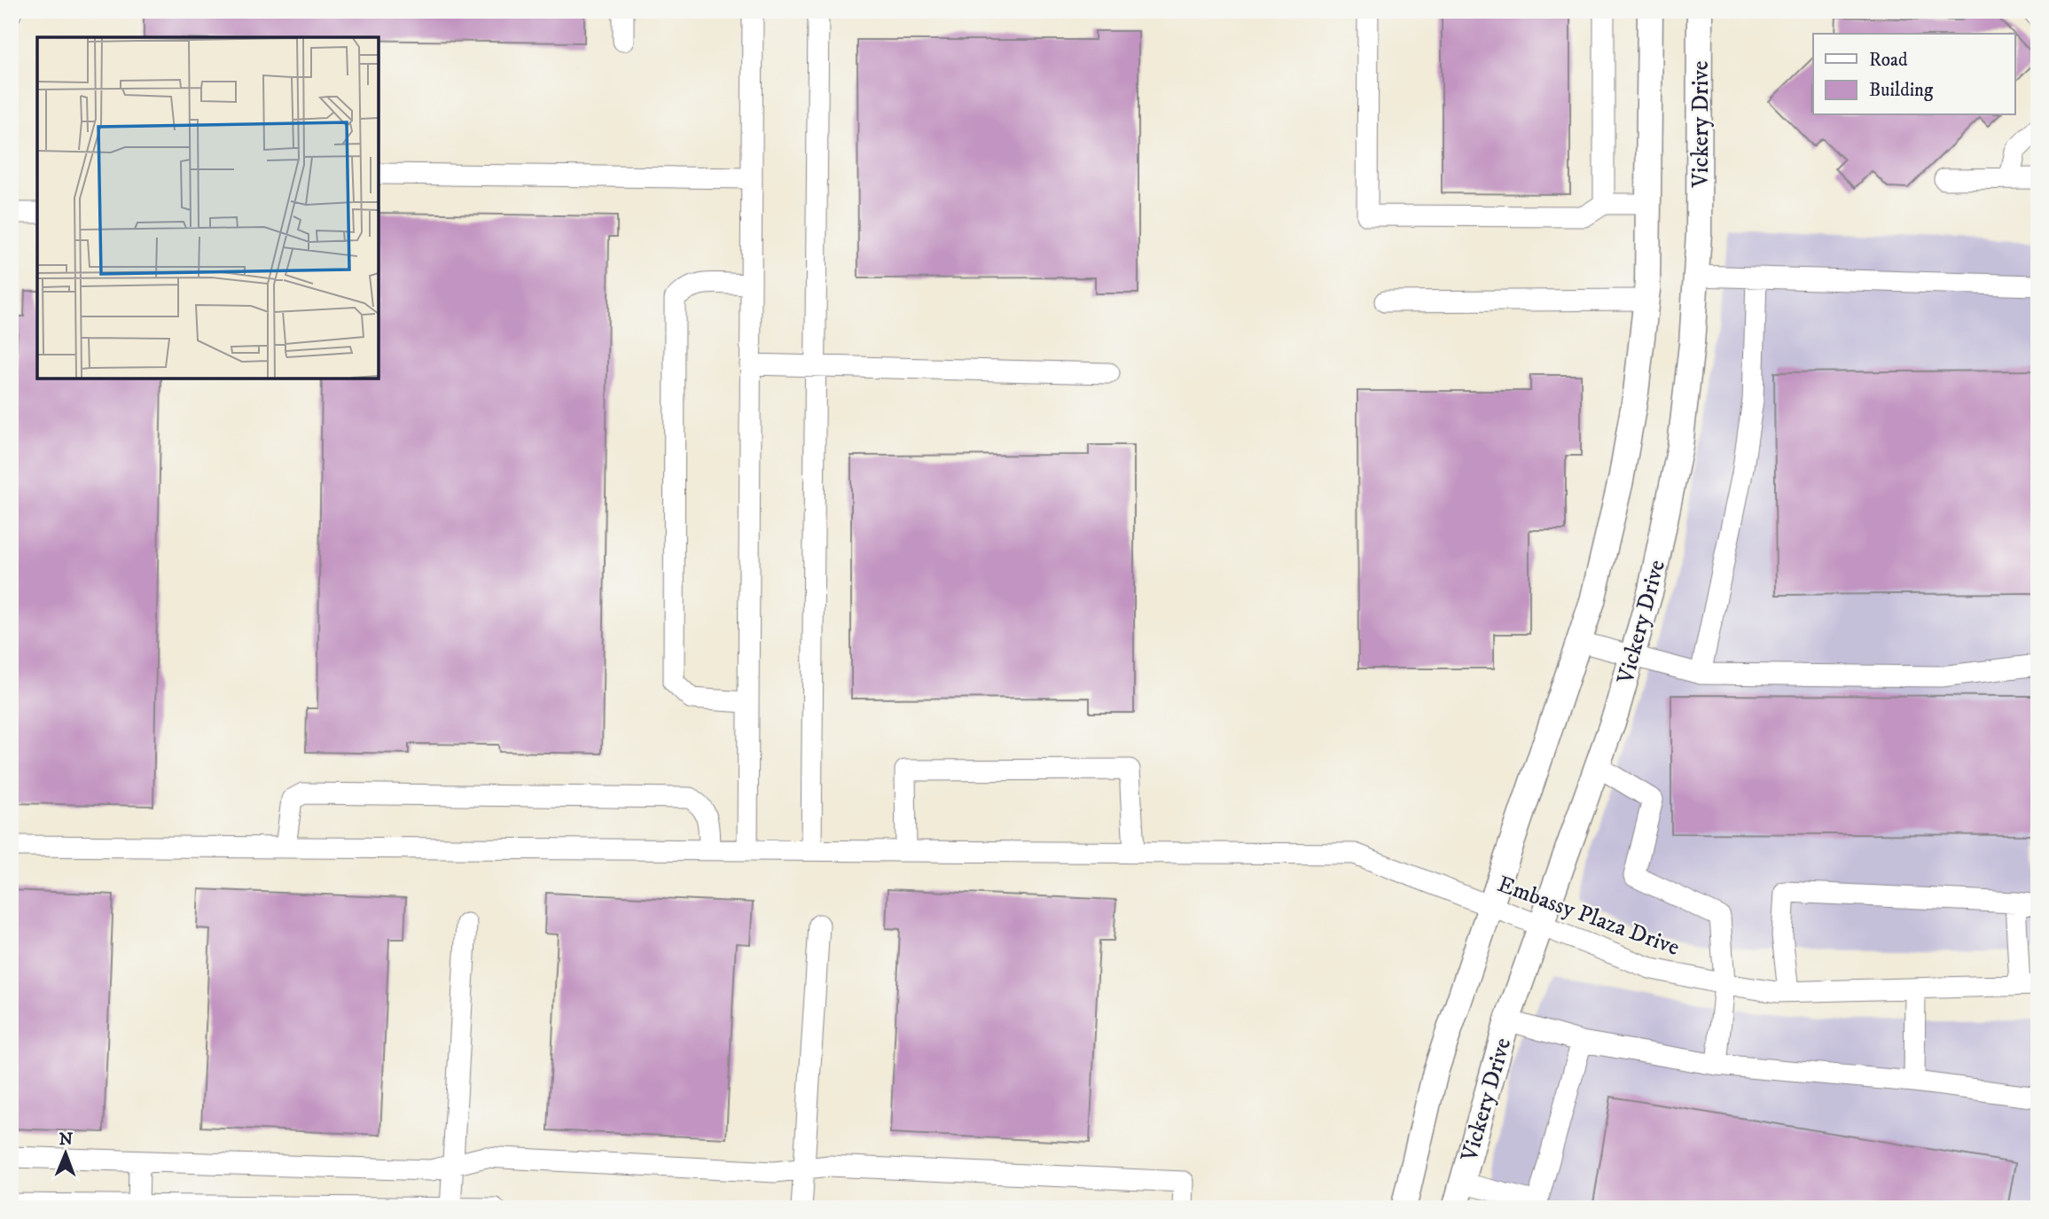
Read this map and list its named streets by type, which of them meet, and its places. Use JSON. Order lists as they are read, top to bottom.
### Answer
{
  "streets": {
    "main road": ["Vickery Drive"],
    "street": ["Embassy Plaza Drive"]
  },
  "crossings": [
    ["Vickery Drive", "Embassy Plaza Drive"]
  ],
  "legend": ["Road", "Building"],
  "north": "top"
}
